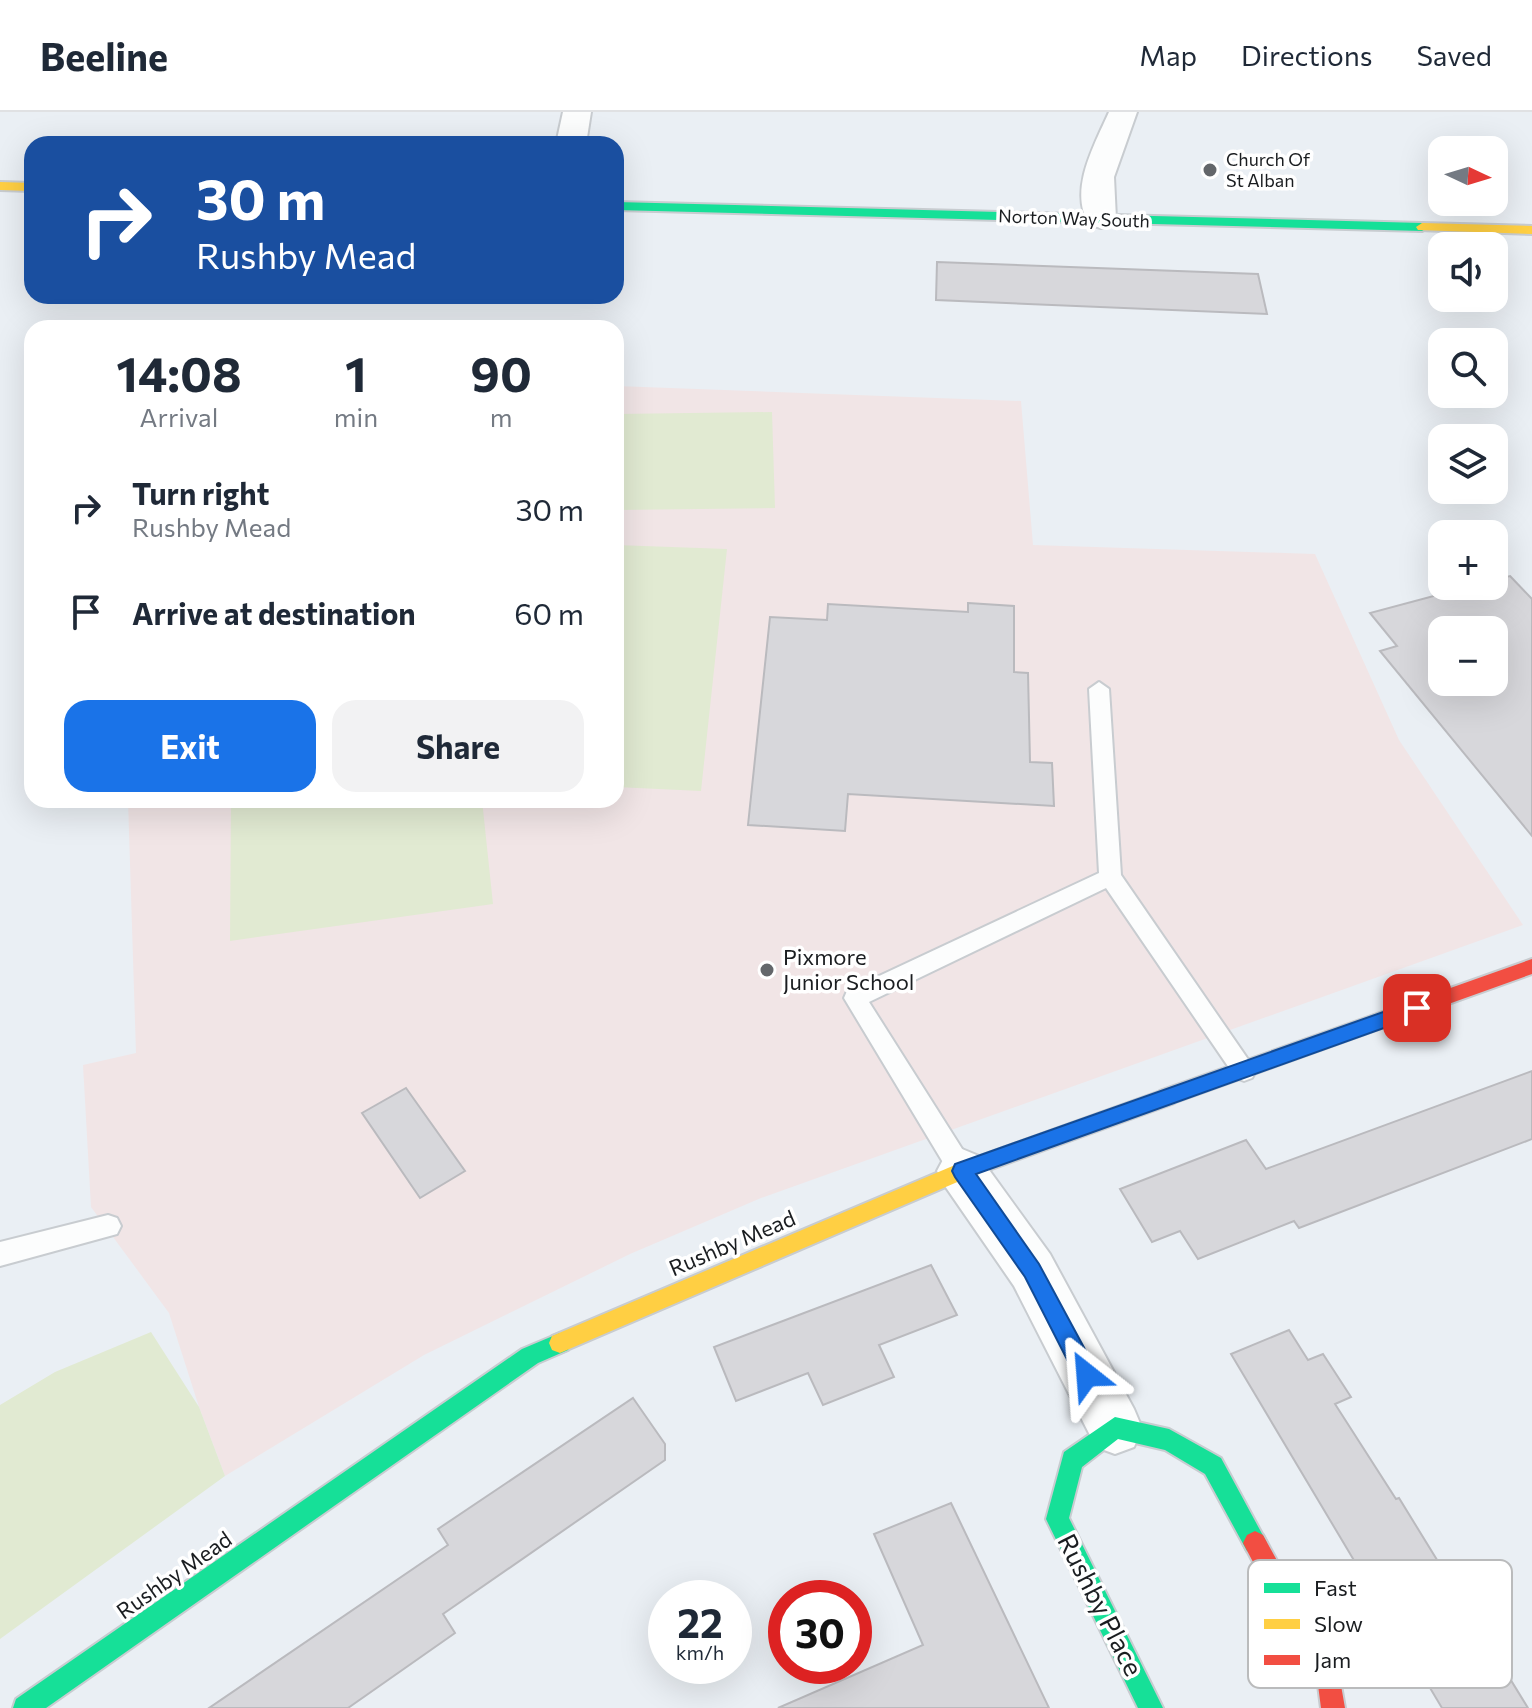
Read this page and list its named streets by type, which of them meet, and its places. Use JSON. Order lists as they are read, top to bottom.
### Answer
{
  "streets": {
    "street": ["Norton Way South", "Rushby Mead", "Rushby Place"]
  },
  "places": ["Church Of St Alban", "Pixmore Junior School"],
  "legend": ["Fast", "Slow", "Jam"],
  "north": "right",
  "page": {
    "header": "Beeline",
    "nav": ["Map", "Directions", "Saved"],
    "map_buttons": ["+", "−"],
    "turn": ["30 m", "Rushby Mead"],
    "eta": [
      "14:08",
      "Arrival",
      "1",
      "min",
      "90",
      "m"
    ],
    "list": [
      {
        "name": "Turn right",
        "note": "Rushby Mead",
        "value": "30 m"
      },
      {
        "name": "Arrive at destination",
        "value": "60 m"
      }
    ],
    "buttons": ["Exit", "Share"],
    "speed": "22 km/h",
    "limit": "30"
  }
}
